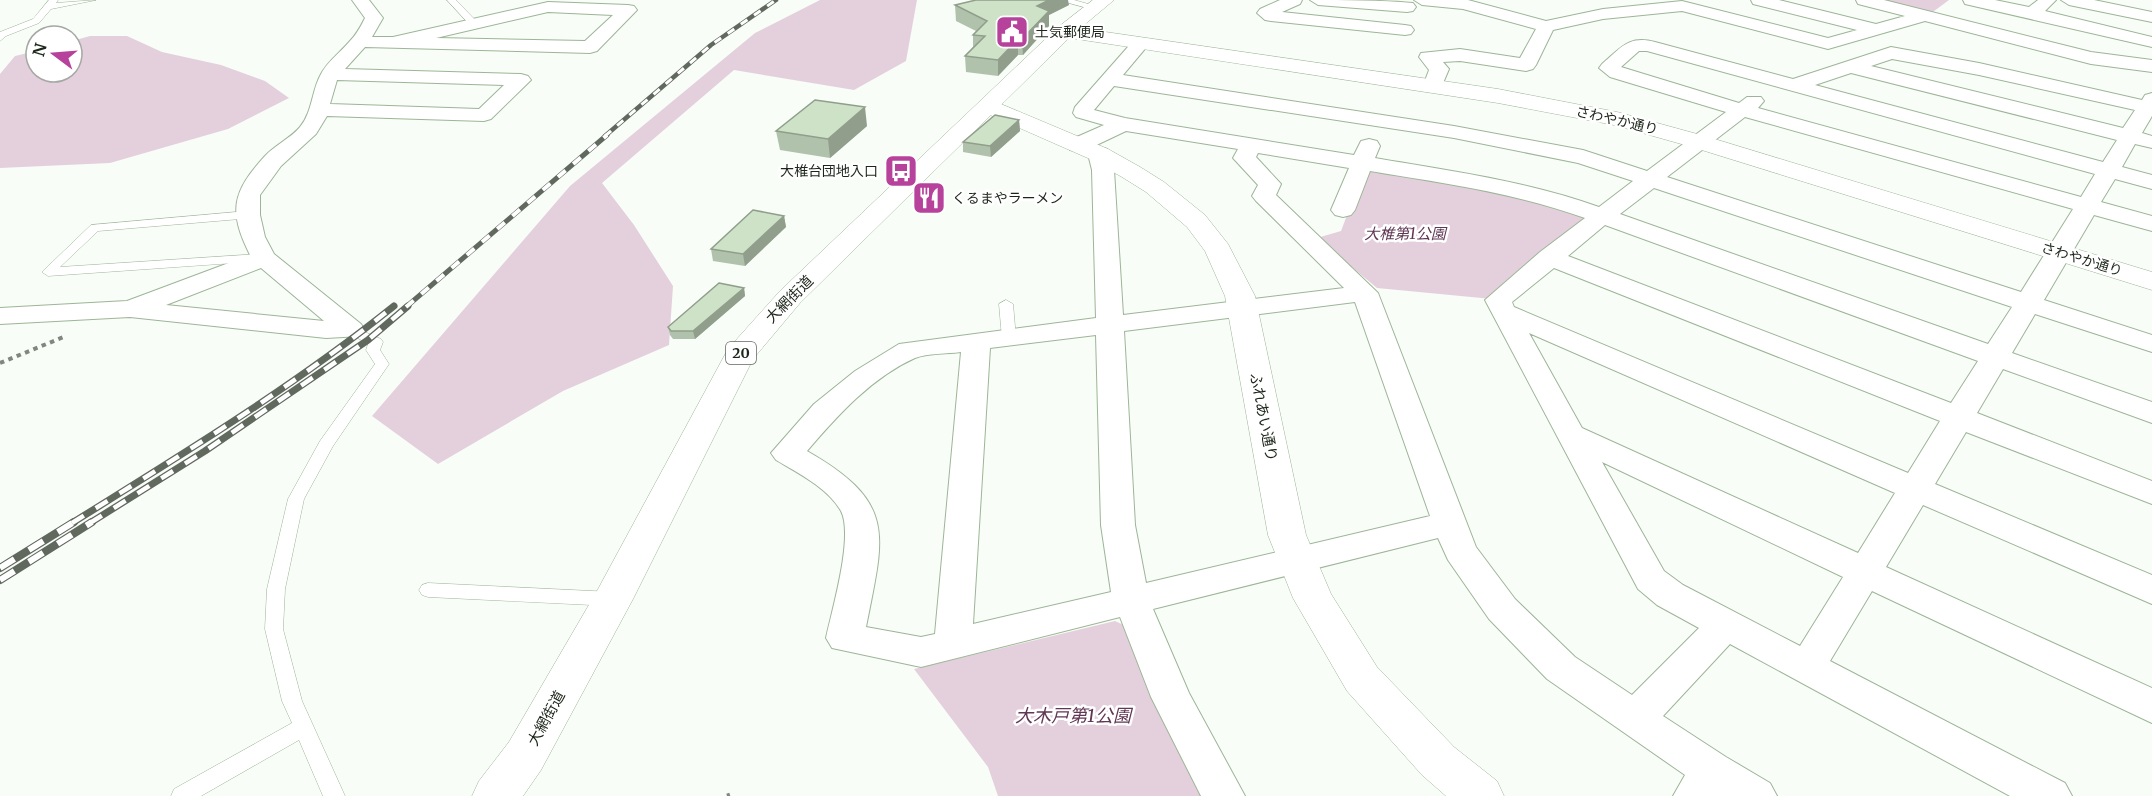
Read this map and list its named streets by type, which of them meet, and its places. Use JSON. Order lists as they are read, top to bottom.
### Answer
{
  "streets": {
    "street": [
      "さわやか通り",
      "大網街道",
      "20",
      "ふれあい通り"
    ]
  },
  "crossings": [
    ["さわやか通り", "大網街道"],
    ["大網街道", "ふれあい通り"]
  ],
  "parks": ["大椎第1公園", "大木戸第1公園"],
  "places": {
    "public building": ["土気郵便局"],
    "bus stop": ["大椎台団地入口"],
    "restaurant": ["くるまやラーメン"]
  },
  "north": "left"
}
